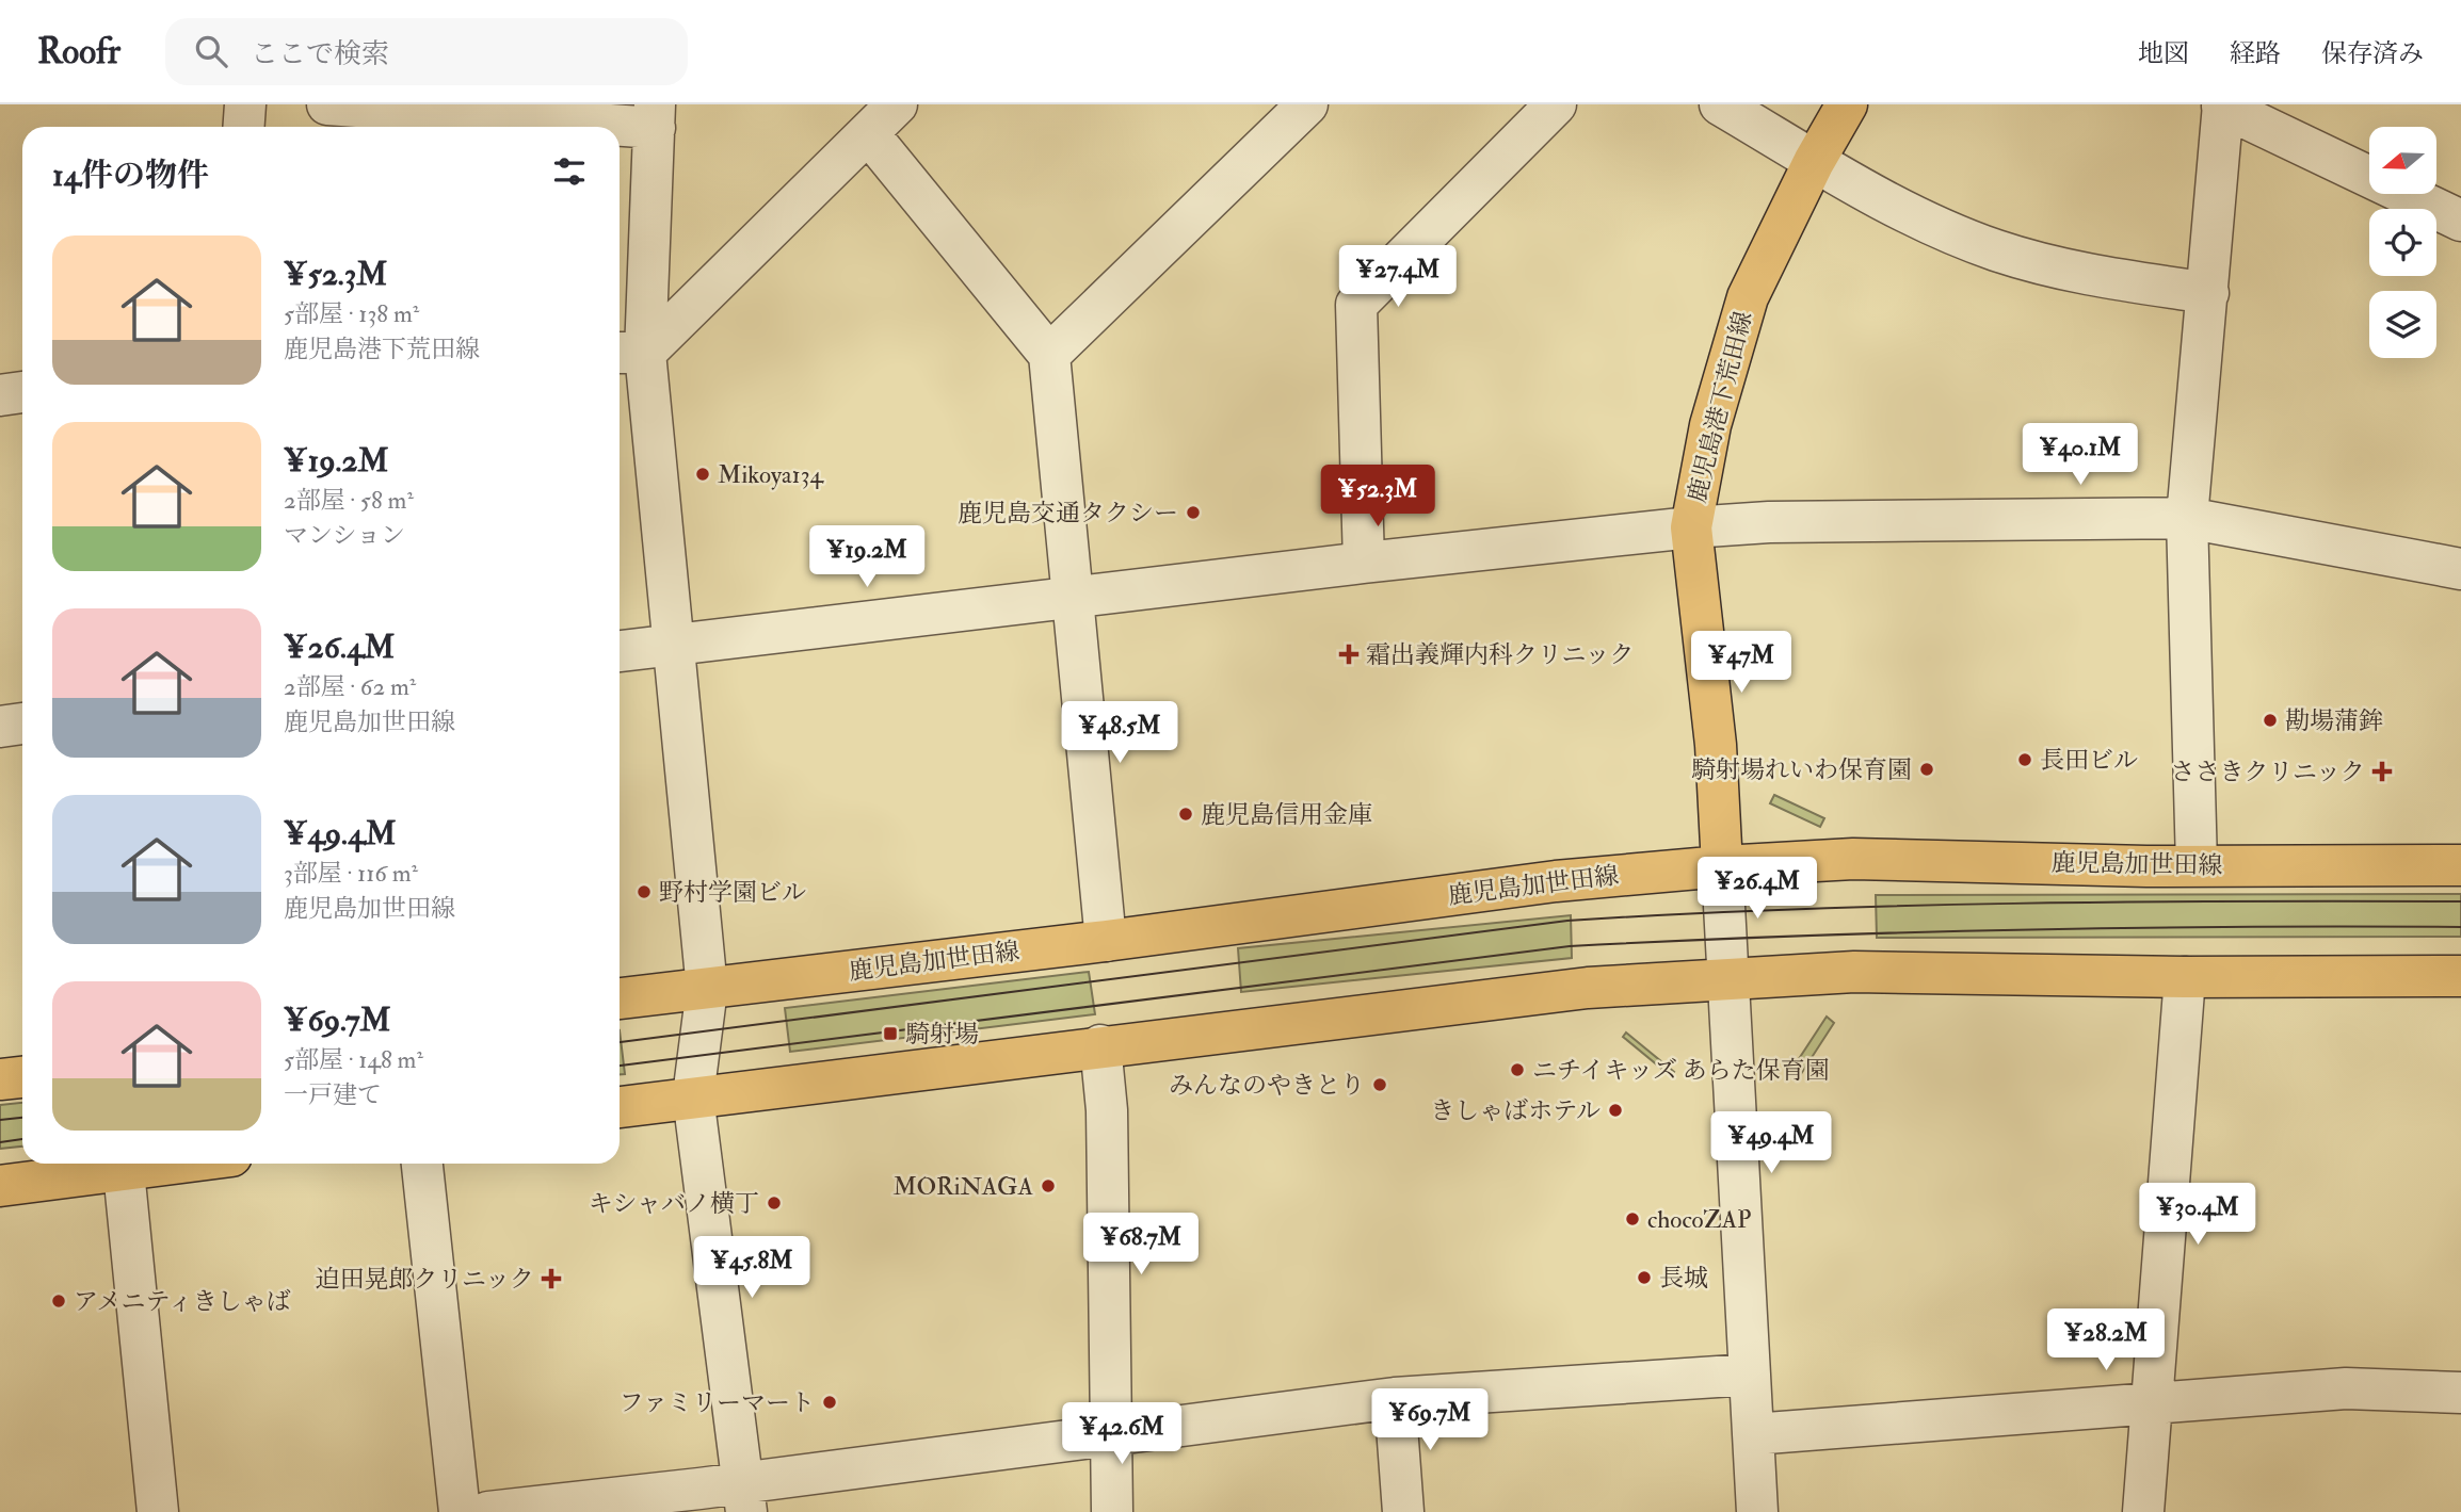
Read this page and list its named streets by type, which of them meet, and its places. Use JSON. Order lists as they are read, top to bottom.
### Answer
{
  "streets": {
    "main road": ["鹿児島港下荒田線", "鹿児島加世田線"]
  },
  "crossings": [
    ["鹿児島港下荒田線", "鹿児島加世田線"]
  ],
  "places": {
    "other": [
      "Mikoya134",
      "鹿児島交通タクシー",
      "勘場蒲鉾",
      "長田ビル",
      "騎射場れいわ保育園",
      "鹿児島信用金庫",
      "野村学園ビル",
      "ニチイキッズ あらた保育園",
      "みんなのやきとり",
      "きしゃばホテル",
      "MORiNAGA",
      "キシャバノ横丁",
      "chocoZAP",
      "長城",
      "アメニティきしゃば",
      "ファミリーマート"
    ],
    "health": ["霜出義輝内科クリニック", "ささきクリニック", "迫田晃郎クリニック"],
    "transit": ["騎射場"]
  },
  "north": "left",
  "page": {
    "header": "Roofr",
    "search": "ここで検索",
    "nav": ["地図", "経路", "保存済み"],
    "heading": "14件の物件",
    "list": [
      {
        "name": "¥52.3M",
        "note": "5部屋 · 138 m² · 鹿児島港下荒田線"
      },
      {
        "name": "¥19.2M",
        "note": "2部屋 · 58 m² · マンション"
      },
      {
        "name": "¥26.4M",
        "note": "2部屋 · 62 m² · 鹿児島加世田線"
      },
      {
        "name": "¥49.4M",
        "note": "3部屋 · 116 m² · 鹿児島加世田線"
      },
      {
        "name": "¥69.7M",
        "note": "5部屋 · 148 m² · 一戸建て"
      }
    ],
    "price": [
      "¥27.4M",
      "¥40.1M",
      "¥52.3M",
      "¥19.2M",
      "¥47M",
      "¥48.5M",
      "¥26.4M",
      "¥49.4M",
      "¥30.4M",
      "¥68.7M",
      "¥45.8M",
      "¥28.2M",
      "¥69.7M",
      "¥42.6M"
    ]
  }
}
